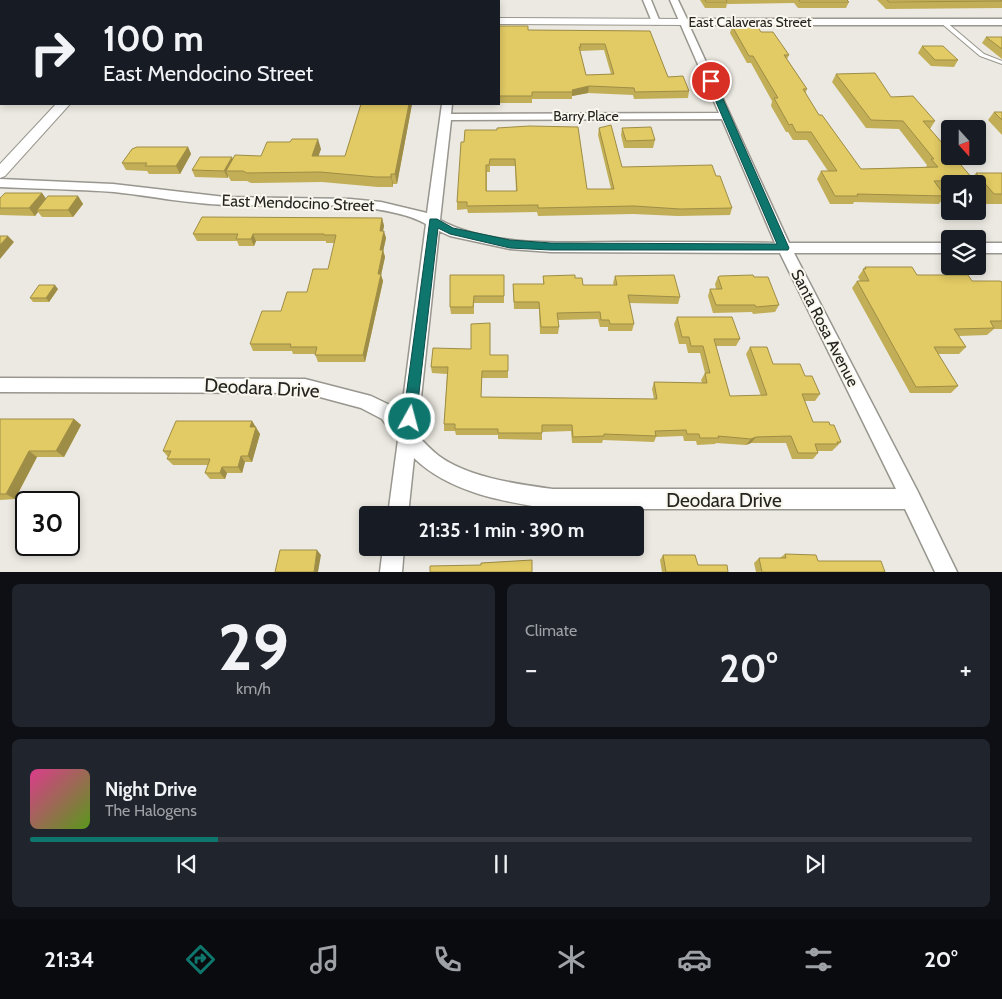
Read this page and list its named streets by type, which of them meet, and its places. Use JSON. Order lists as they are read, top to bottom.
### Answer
{
  "streets": {
    "street": [
      "East Calaveras Street",
      "Barry Place",
      "East Mendocino Street",
      "Santa Rosa Avenue",
      "Deodara Drive"
    ]
  },
  "crossings": [
    ["East Calaveras Street", "Santa Rosa Avenue"],
    ["Barry Place", "Santa Rosa Avenue"],
    ["East Mendocino Street", "Santa Rosa Avenue"],
    ["Santa Rosa Avenue", "Deodara Drive"]
  ],
  "north": "bottom",
  "page": {
    "turn": ["100 m", "East Mendocino Street"],
    "limit": "30",
    "trip": "21:35 · 1 min · 390 m",
    "tile": [
      ["29", "km/h"],
      "Climate"
    ],
    "heat": ["−", "20°", "+"],
    "song": ["Night Drive", "The Halogens"],
    "tabs": ["21:34", "20°"]
  }
}
